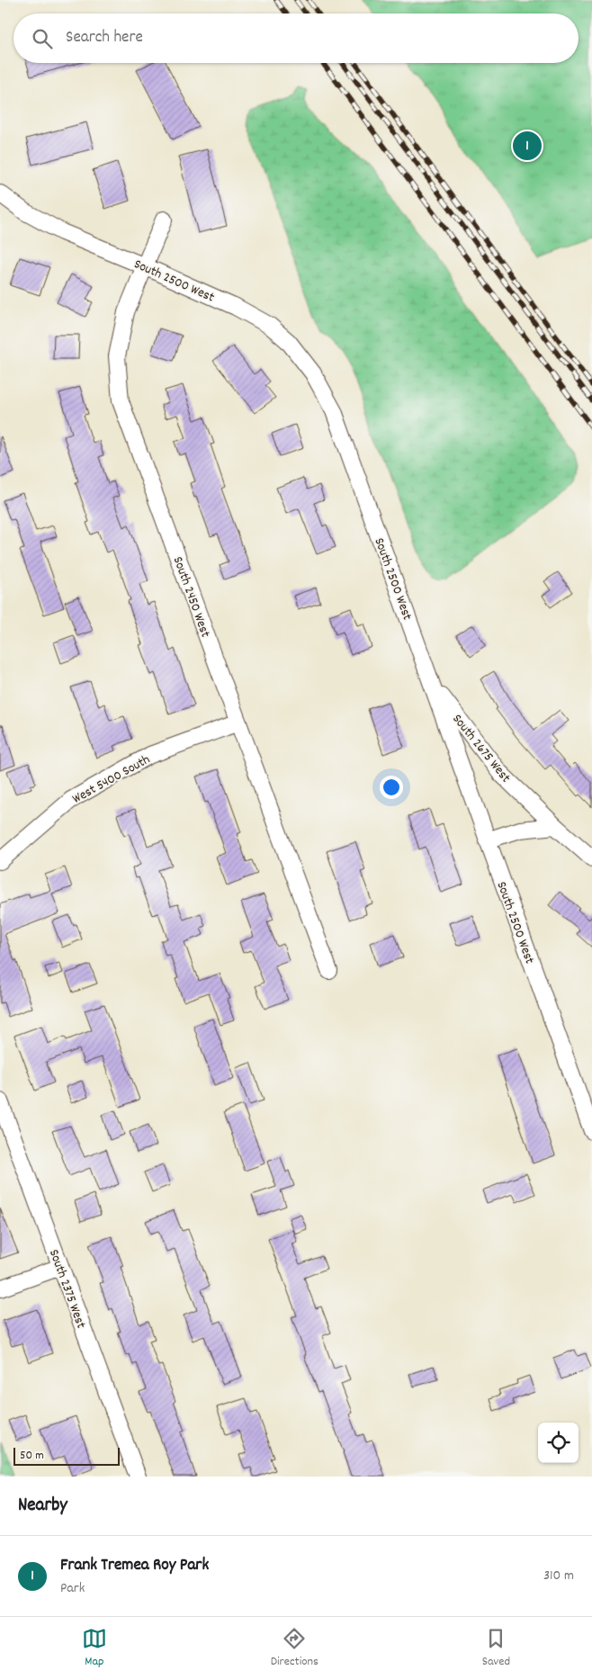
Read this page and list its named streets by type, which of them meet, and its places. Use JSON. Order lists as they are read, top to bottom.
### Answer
{
  "streets": {
    "street": [
      "South 2500 West",
      "South 2450 West",
      "South 2675 West",
      "West 5400 South",
      "South 2375 West"
    ]
  },
  "crossings": [
    ["South 2500 West", "South 2450 West"],
    ["South 2500 West", "South 2675 West"],
    ["South 2450 West", "West 5400 South"]
  ],
  "scale_bar": "50 m",
  "page": {
    "search": "Search here",
    "pins": "1",
    "scale": "50 m",
    "heading": "Nearby",
    "list": [
      {
        "mark": "1",
        "name": "Frank Tremea Roy Park",
        "note": "Park",
        "value": "310 m"
      }
    ],
    "nav": ["Map", "Directions", "Saved"]
  }
}
